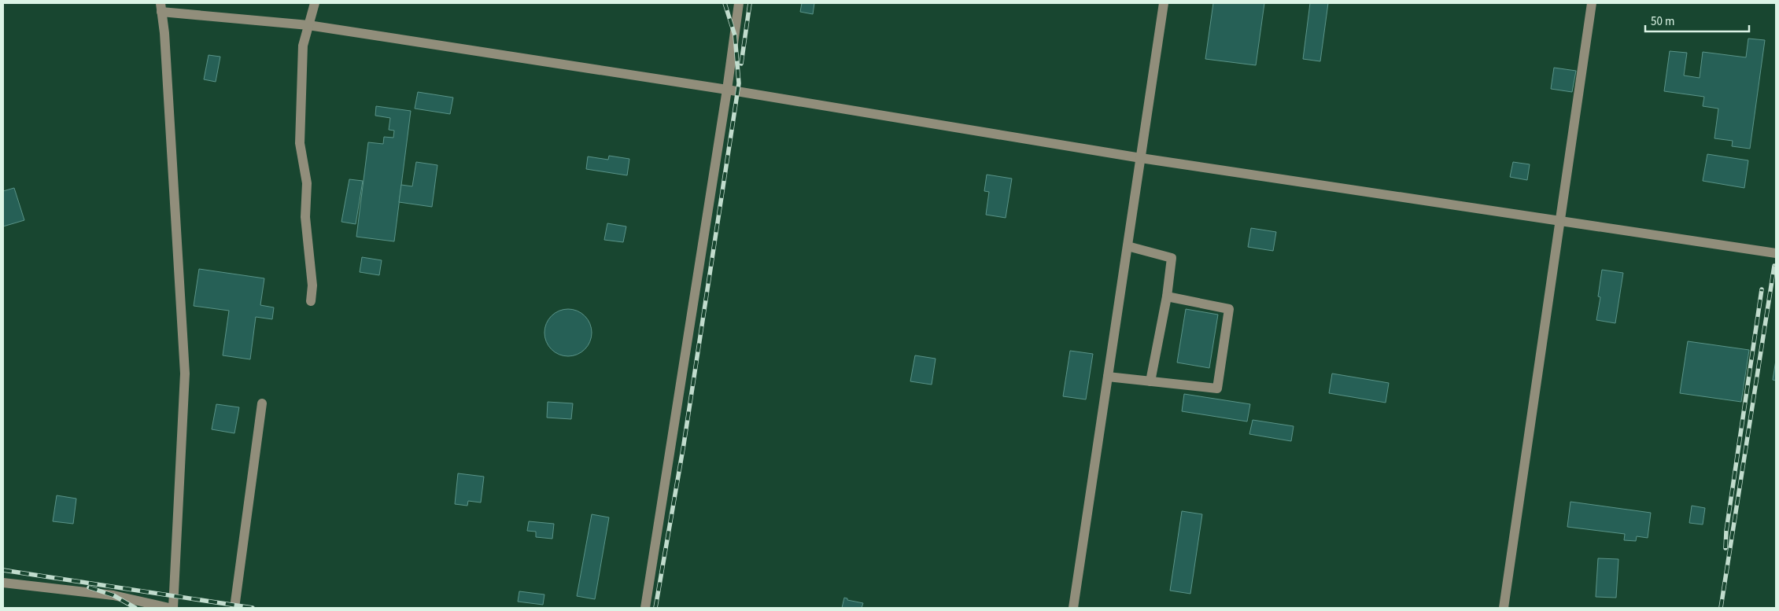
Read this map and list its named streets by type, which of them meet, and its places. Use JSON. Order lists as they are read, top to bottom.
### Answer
{
  "scale_bar": "50 m"
}
